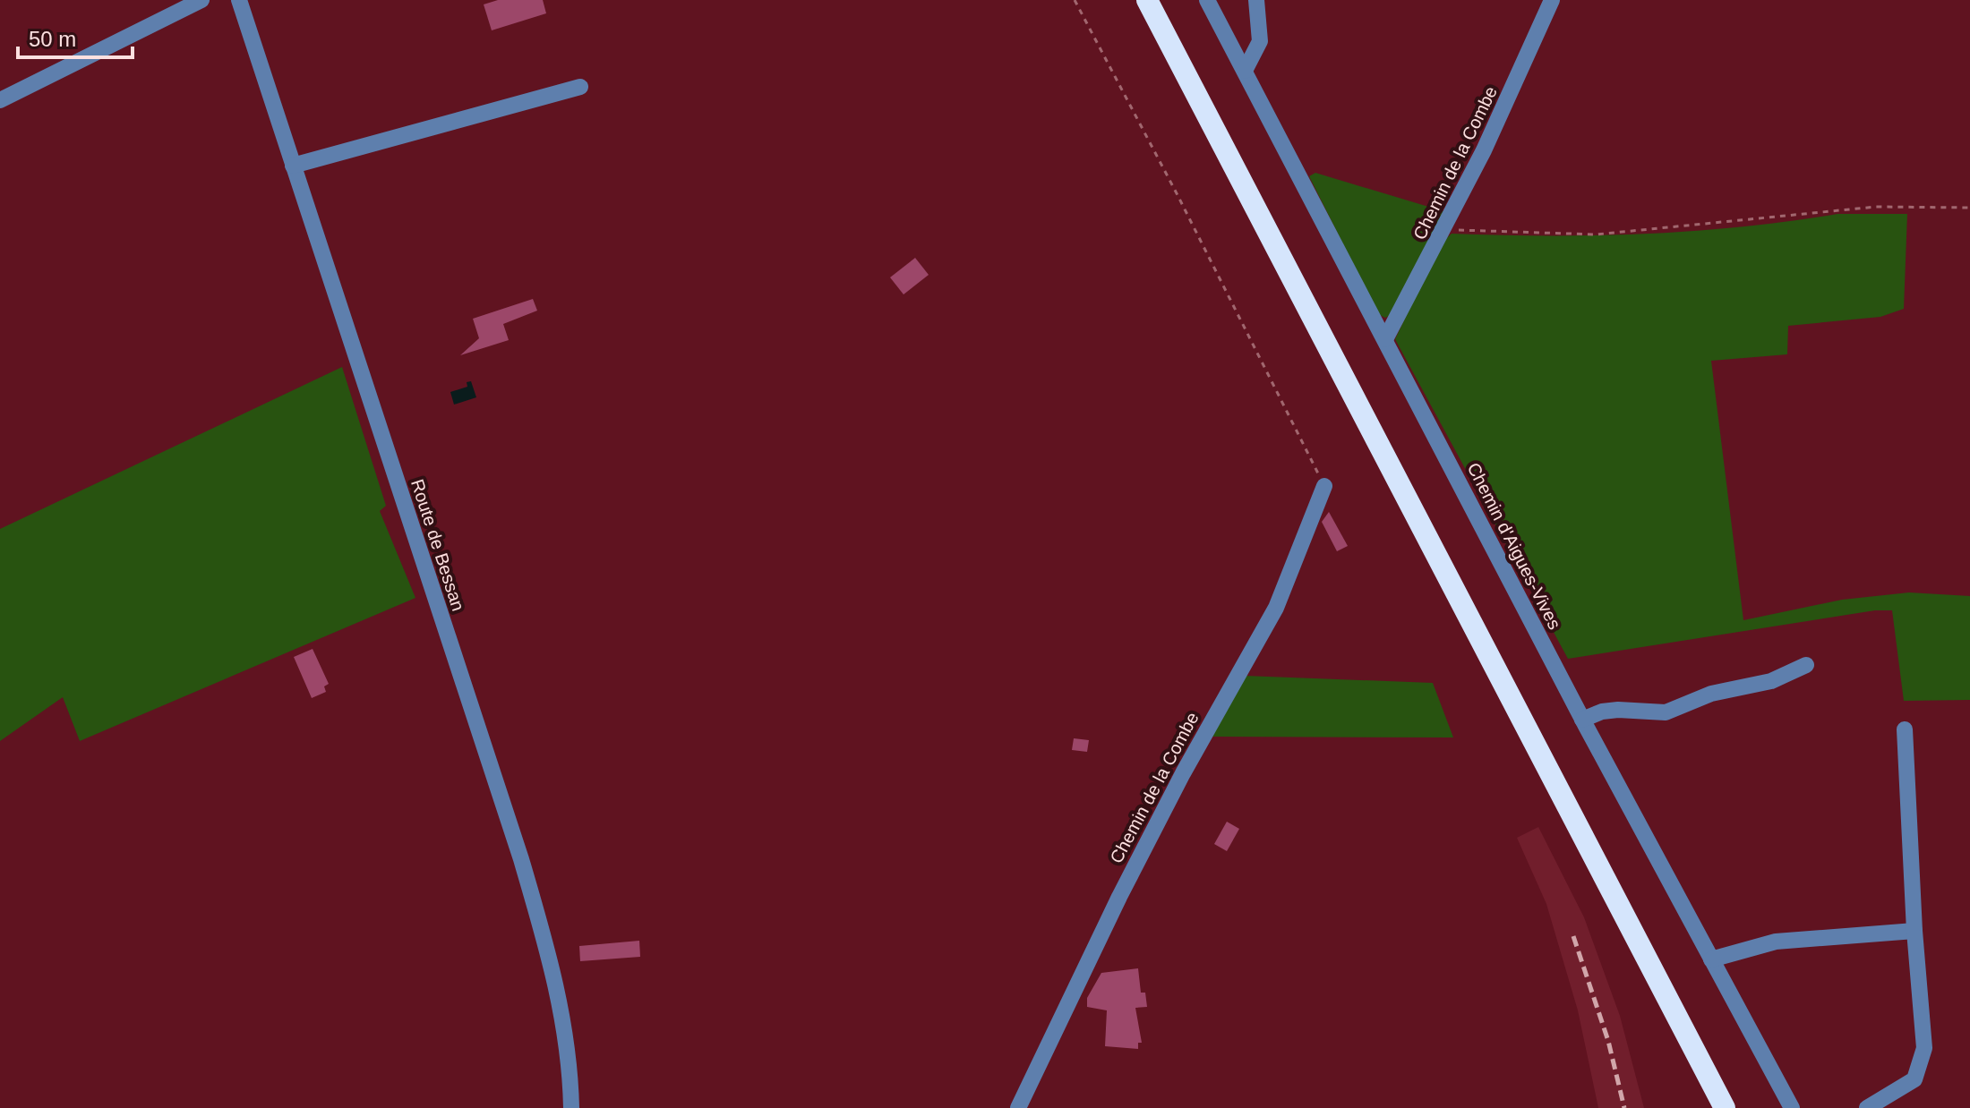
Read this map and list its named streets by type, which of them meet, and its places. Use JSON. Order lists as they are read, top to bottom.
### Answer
{
  "streets": {
    "street": ["Chemin de la Combe", "Route de Bessan", "Chemin d'Aigues-Vives"]
  },
  "crossings": [
    ["Chemin de la Combe", "Chemin d'Aigues-Vives"]
  ],
  "scale_bar": "50 m"
}
